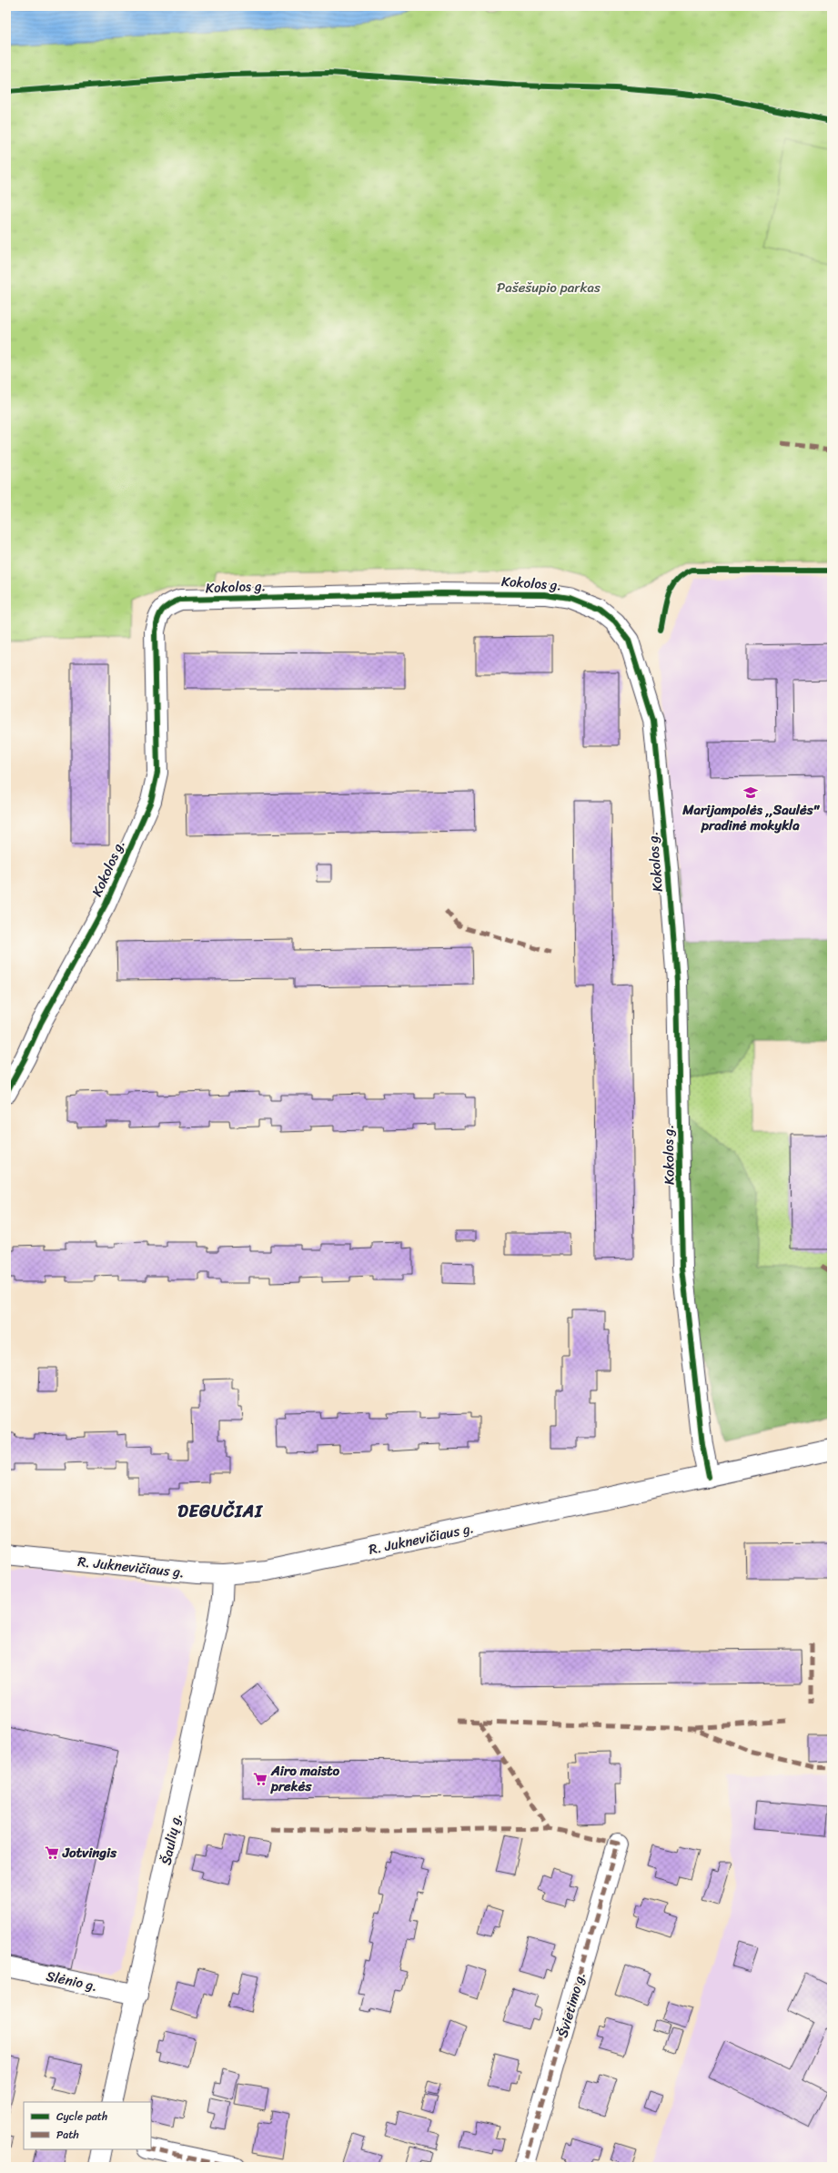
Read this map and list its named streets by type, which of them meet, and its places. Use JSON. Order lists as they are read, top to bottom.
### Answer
{
  "streets": {
    "street": [
      "Kokolos g.",
      "R. Juknevičiaus g.",
      "Šaulių g.",
      "Slėnio g.",
      "Švietimo g."
    ]
  },
  "crossings": [
    ["Kokolos g.", "R. Juknevičiaus g."],
    ["R. Juknevičiaus g.", "Šaulių g."],
    ["Šaulių g.", "Slėnio g."]
  ],
  "districts": ["DEGUČIAI"],
  "parks": ["Pašešupio parkas"],
  "places": {
    "school or university": ["Marijampolės ,,Saulės\" pradinė mokykla"],
    "supermarket": ["Airo maisto prekės", "Jotvingis"]
  },
  "legend": ["Cycle path", "Path"]
}
